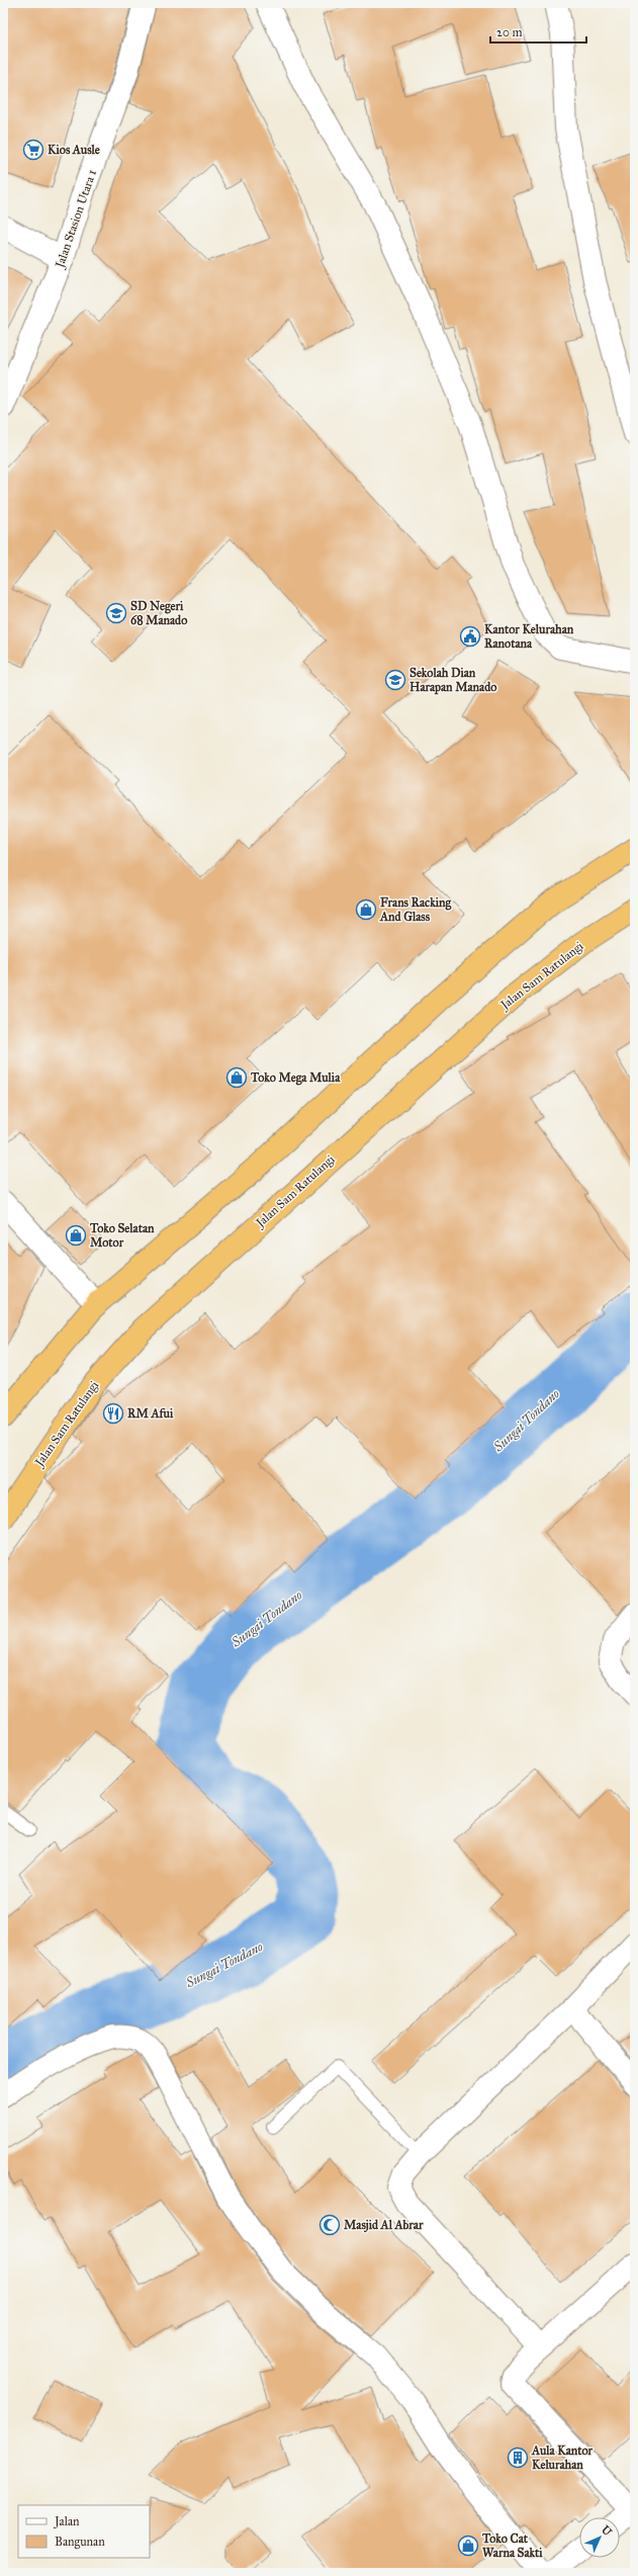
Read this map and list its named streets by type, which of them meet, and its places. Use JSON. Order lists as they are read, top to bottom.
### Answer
{
  "streets": {
    "highway": ["Jalan Sam Ratulangi"],
    "street": ["Jalan Stasion Utara 1"]
  },
  "water": ["Sungai Tondano"],
  "places": {
    "supermarket": ["Kios Ausle"],
    "school or university": ["SD Negeri 68 Manado", "Sekolah Dian Harapan Manado"],
    "public building": ["Kantor Kelurahan Ranotana"],
    "shop": [
      "Frans Racking And Glass",
      "Toko Mega Mulia",
      "Toko Selatan Motor",
      "Toko Cat Warna Sakti"
    ],
    "restaurant": ["RM Afui"],
    "mosque": ["Masjid Al Abrar"],
    "building": ["Aula Kantor Kelurahan"]
  },
  "legend": ["Jalan", "Bangunan"],
  "scale_bar": "20 m",
  "north": "top right"
}
